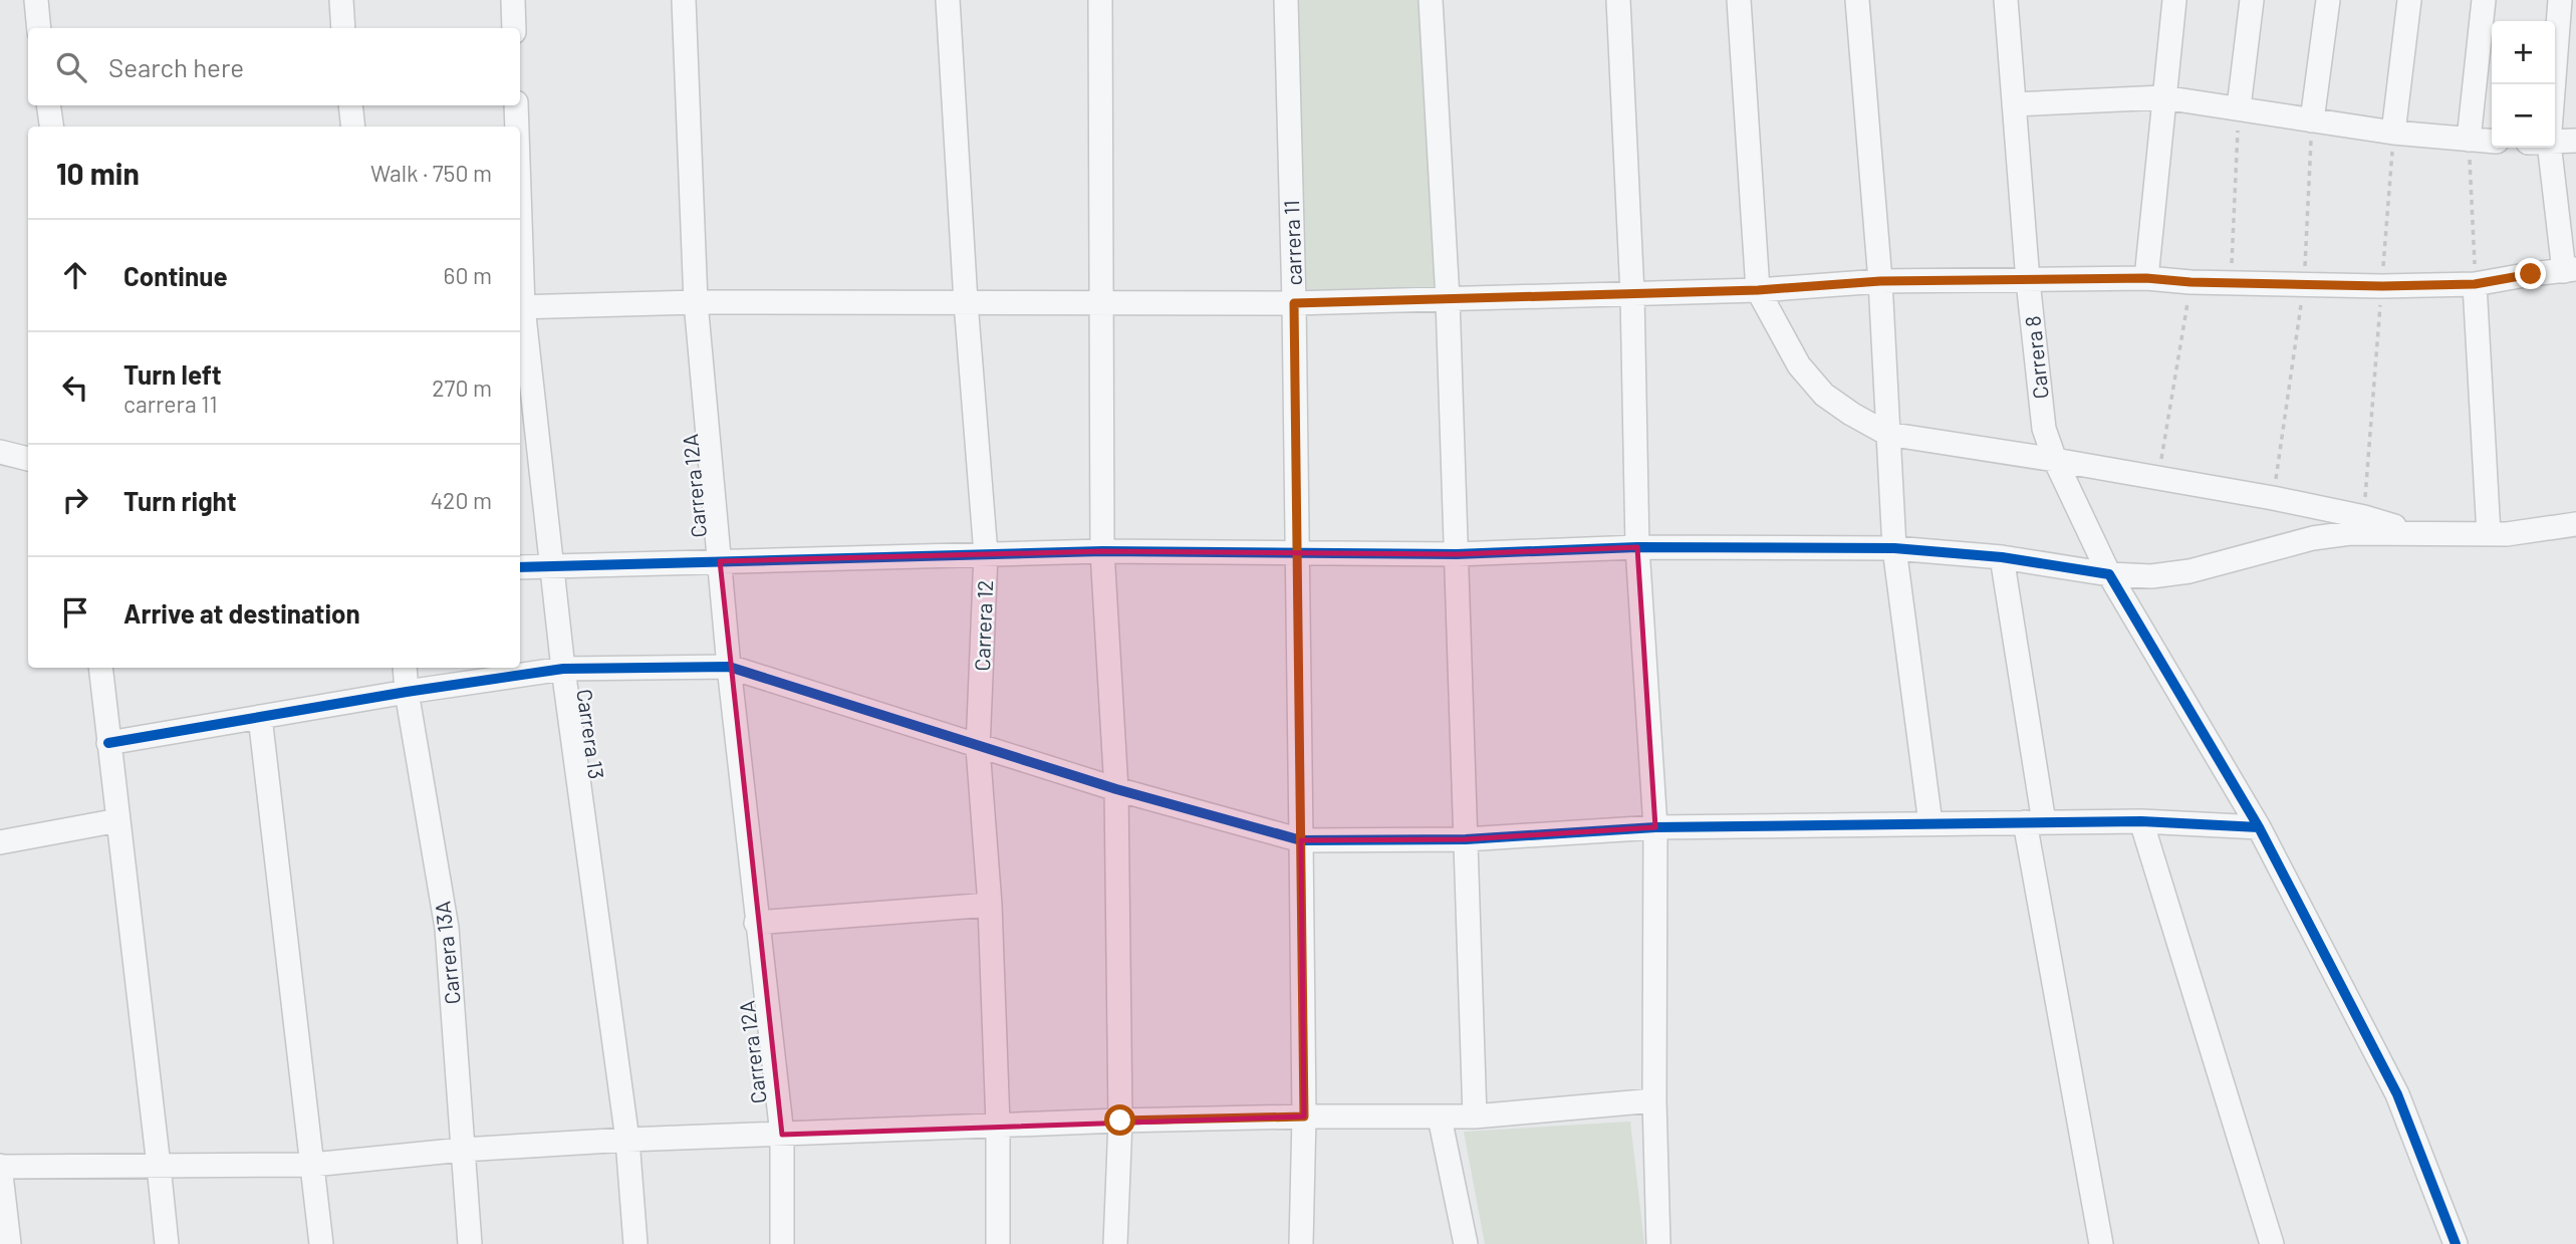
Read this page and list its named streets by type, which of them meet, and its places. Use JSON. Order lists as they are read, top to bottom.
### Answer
{
  "streets": {
    "street": [
      "carrera 11",
      "Carrera 8",
      "Carrera 12A",
      "Carrera 12",
      "Carrera 13",
      "Carrera 13A"
    ]
  },
  "page": {
    "map_buttons": ["+", "−"],
    "search": "Search here",
    "heading": ["10 min", "Walk · 750 m"],
    "list": [
      ["Continue", "60 m"],
      ["Turn left", "carrera 11", "270 m"],
      ["Turn right", "420 m"],
      "Arrive at destination"
    ]
  }
}
